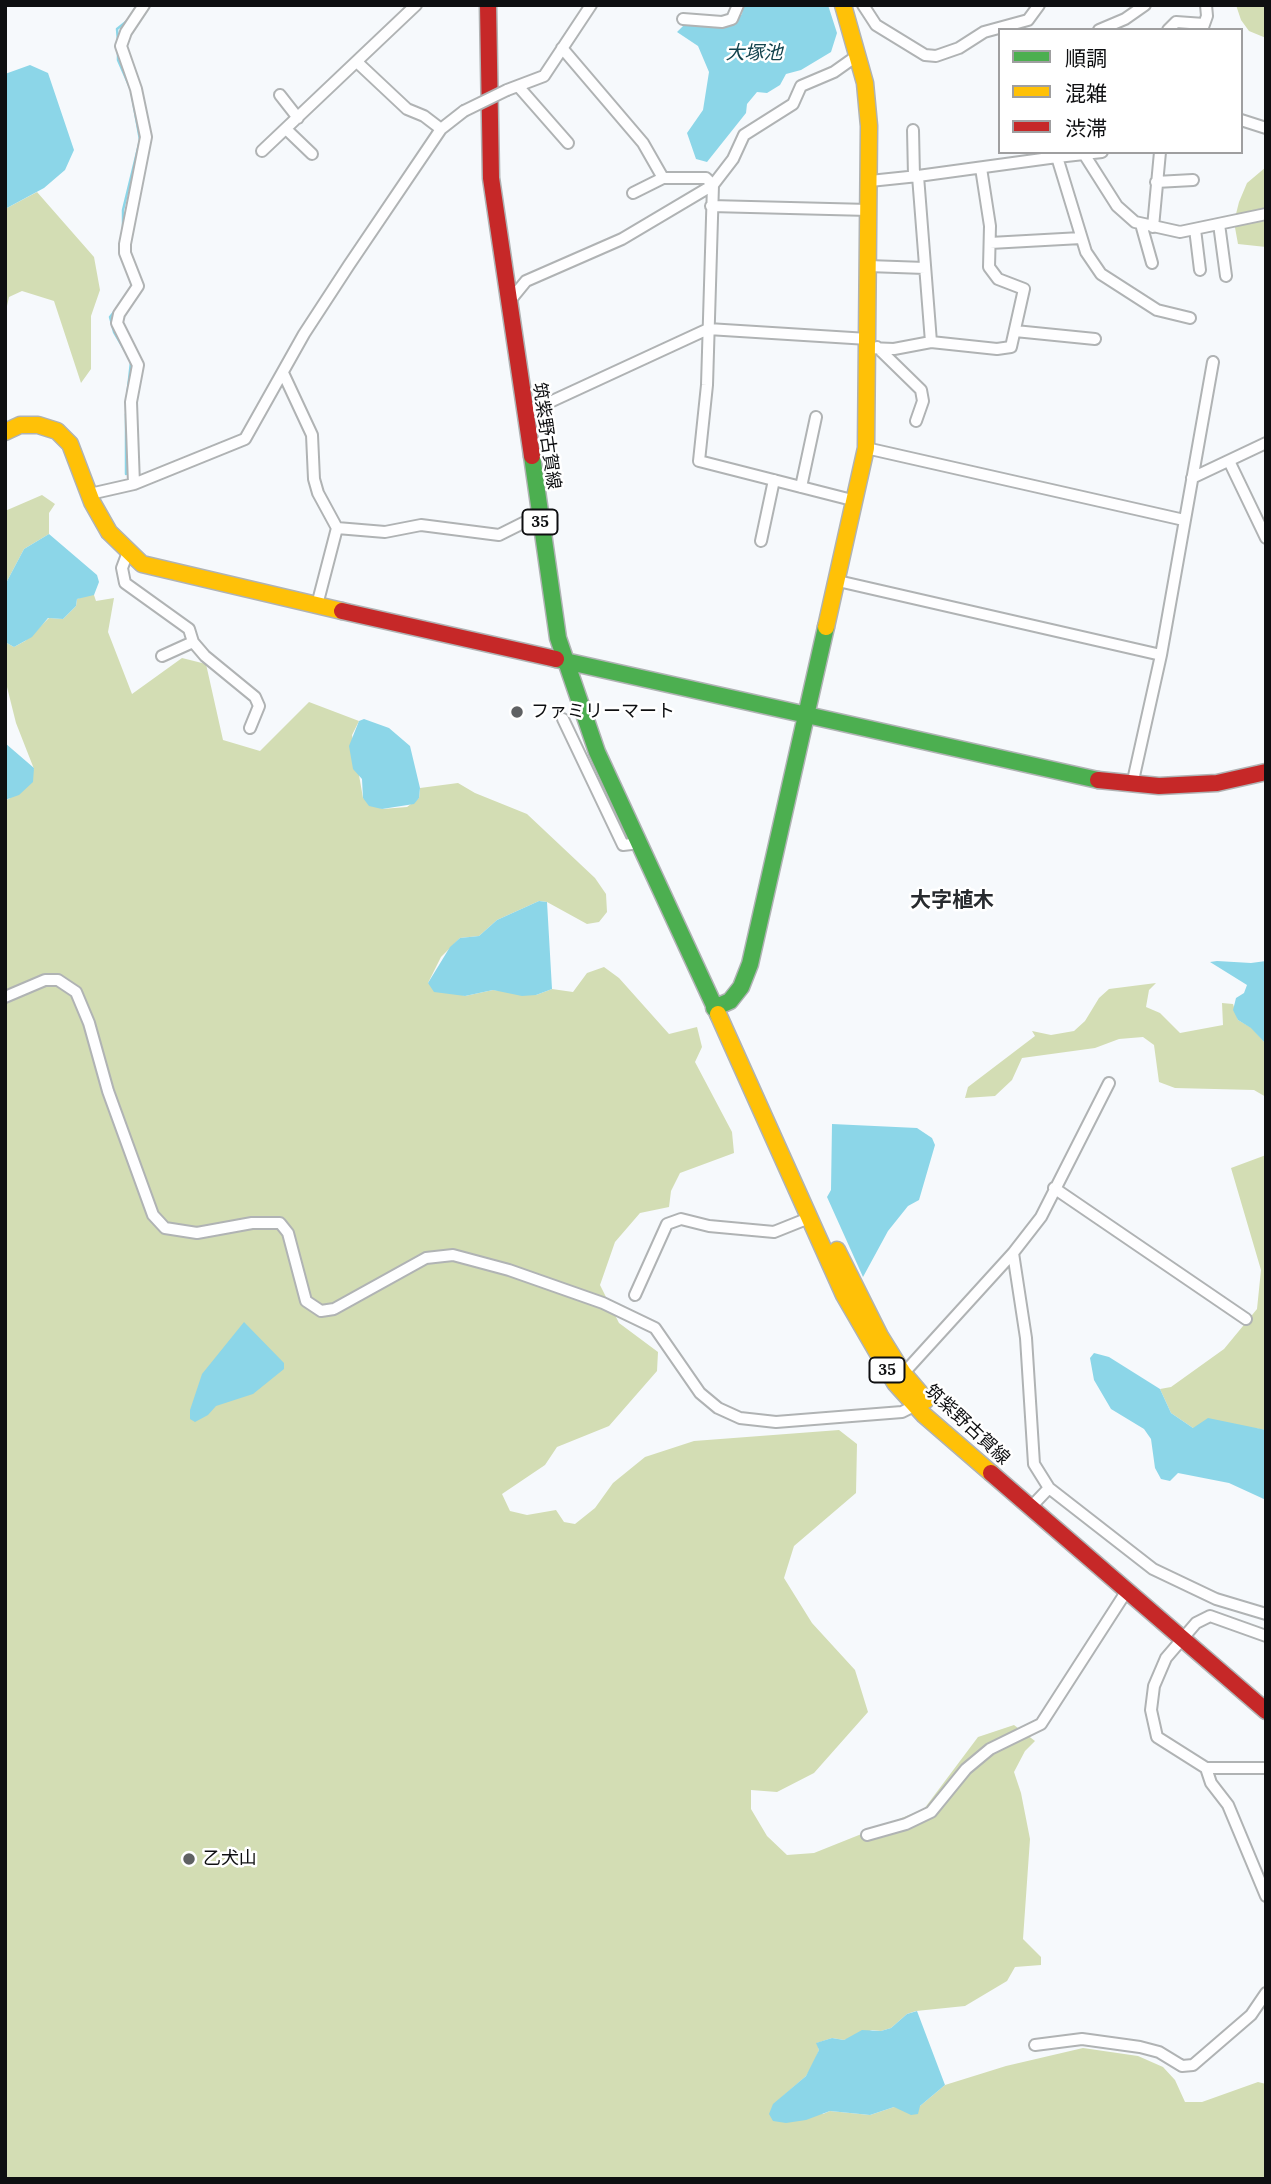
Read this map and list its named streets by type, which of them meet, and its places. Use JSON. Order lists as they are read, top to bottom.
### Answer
{
  "streets": {
    "main road": ["筑紫野古賀線", "35"]
  },
  "districts": ["大字植木"],
  "water": ["大塚池"],
  "places": ["ファミリーマート", "乙犬山"],
  "legend": ["順調", "混雑", "渋滞"]
}
